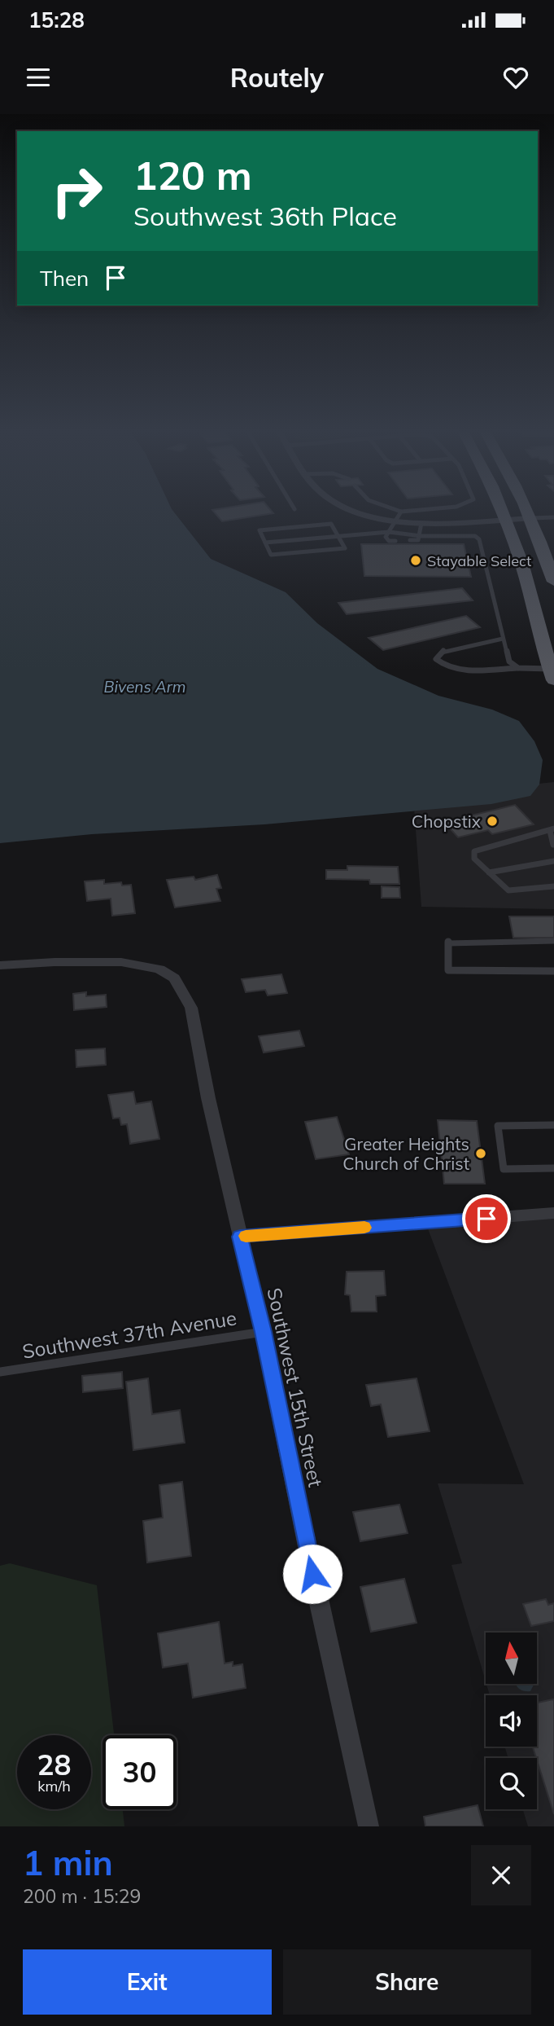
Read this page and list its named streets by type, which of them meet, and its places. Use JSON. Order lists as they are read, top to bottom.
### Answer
{
  "streets": {
    "street": ["Southwest 15th Street"],
    "lane": ["Southwest 37th Avenue"]
  },
  "crossings": [
    ["Southwest 37th Avenue", "Southwest 15th Street"]
  ],
  "water": ["Bivens Arm"],
  "places": ["Stayable Select", "Chopstix", "Greater Heights Church of Christ"],
  "north": "top",
  "page": {
    "status": "15:28",
    "header": "Routely",
    "turn": ["120 m", "Southwest 36th Place"],
    "then": "Then",
    "speed": "28 km/h",
    "limit": "30",
    "heading": ["1 min", "200 m · 15:29"],
    "buttons": ["Exit", "Share"]
  }
}
